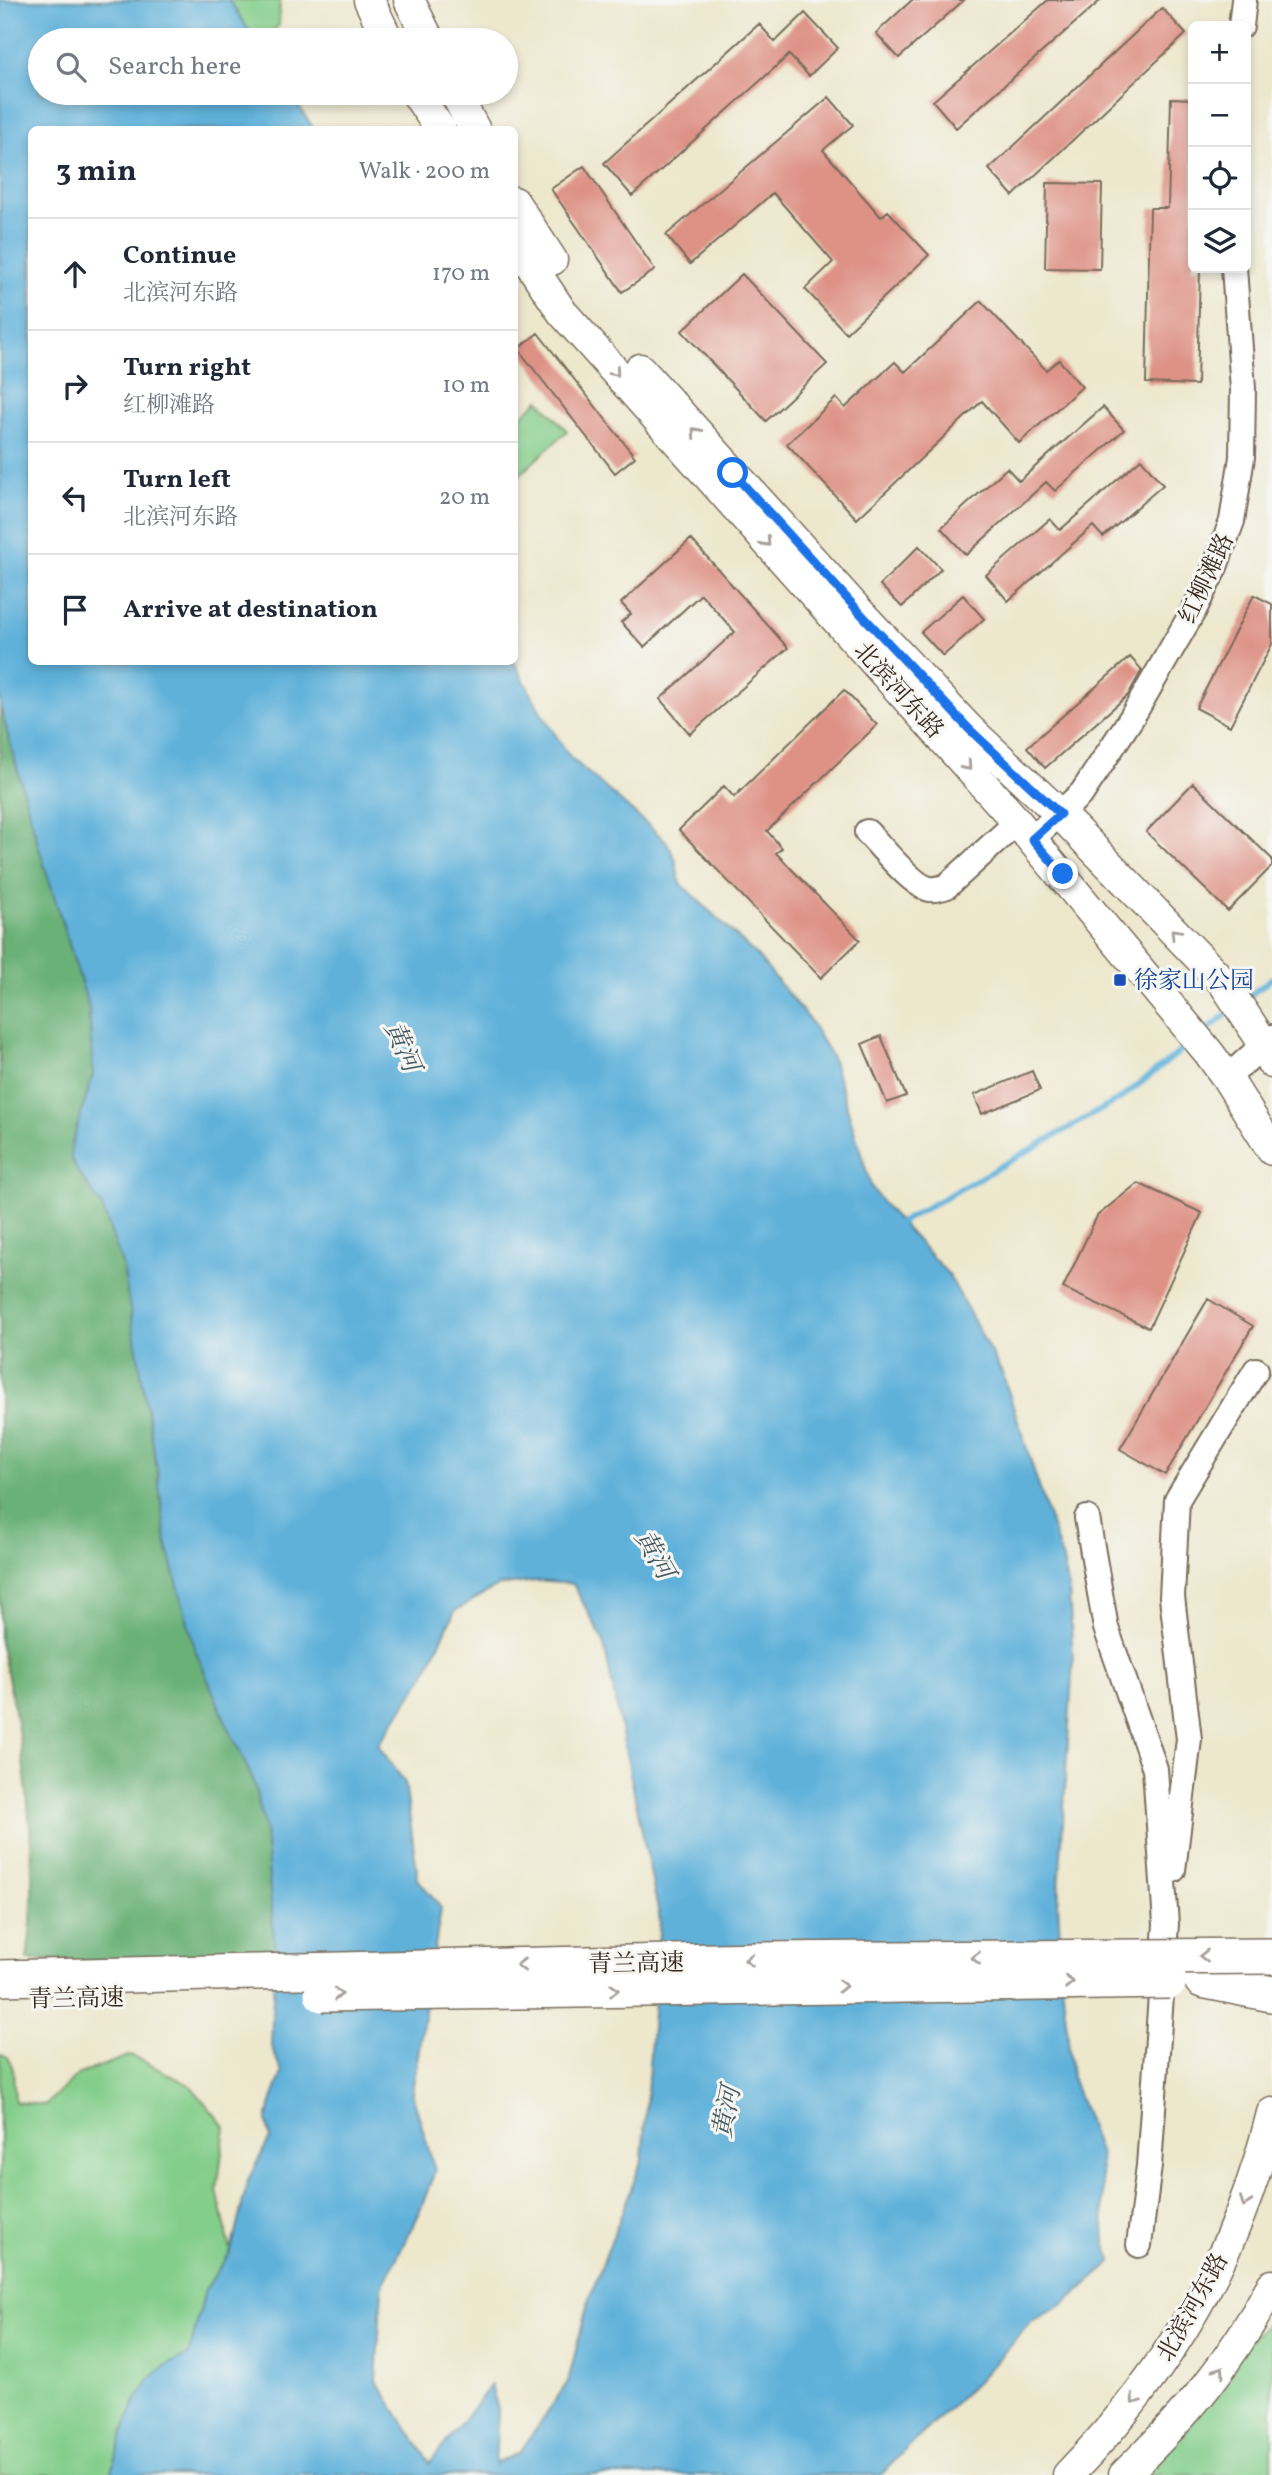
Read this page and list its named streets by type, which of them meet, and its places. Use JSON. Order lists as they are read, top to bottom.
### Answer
{
  "streets": {
    "highway": ["青兰高速"],
    "main road": ["北滨河东路"],
    "street": ["红柳滩路"]
  },
  "crossings": [
    ["红柳滩路", "北滨河东路"]
  ],
  "water": ["黄河"],
  "places": {
    "transit": ["徐家山公园"]
  },
  "page": {
    "map_buttons": ["+", "−"],
    "search": "Search here",
    "heading": ["3 min", "Walk · 200 m"],
    "list": [
      ["Continue", "北滨河东路", "170 m"],
      ["Turn right", "红柳滩路", "10 m"],
      ["Turn left", "北滨河东路", "20 m"],
      "Arrive at destination"
    ]
  }
}
